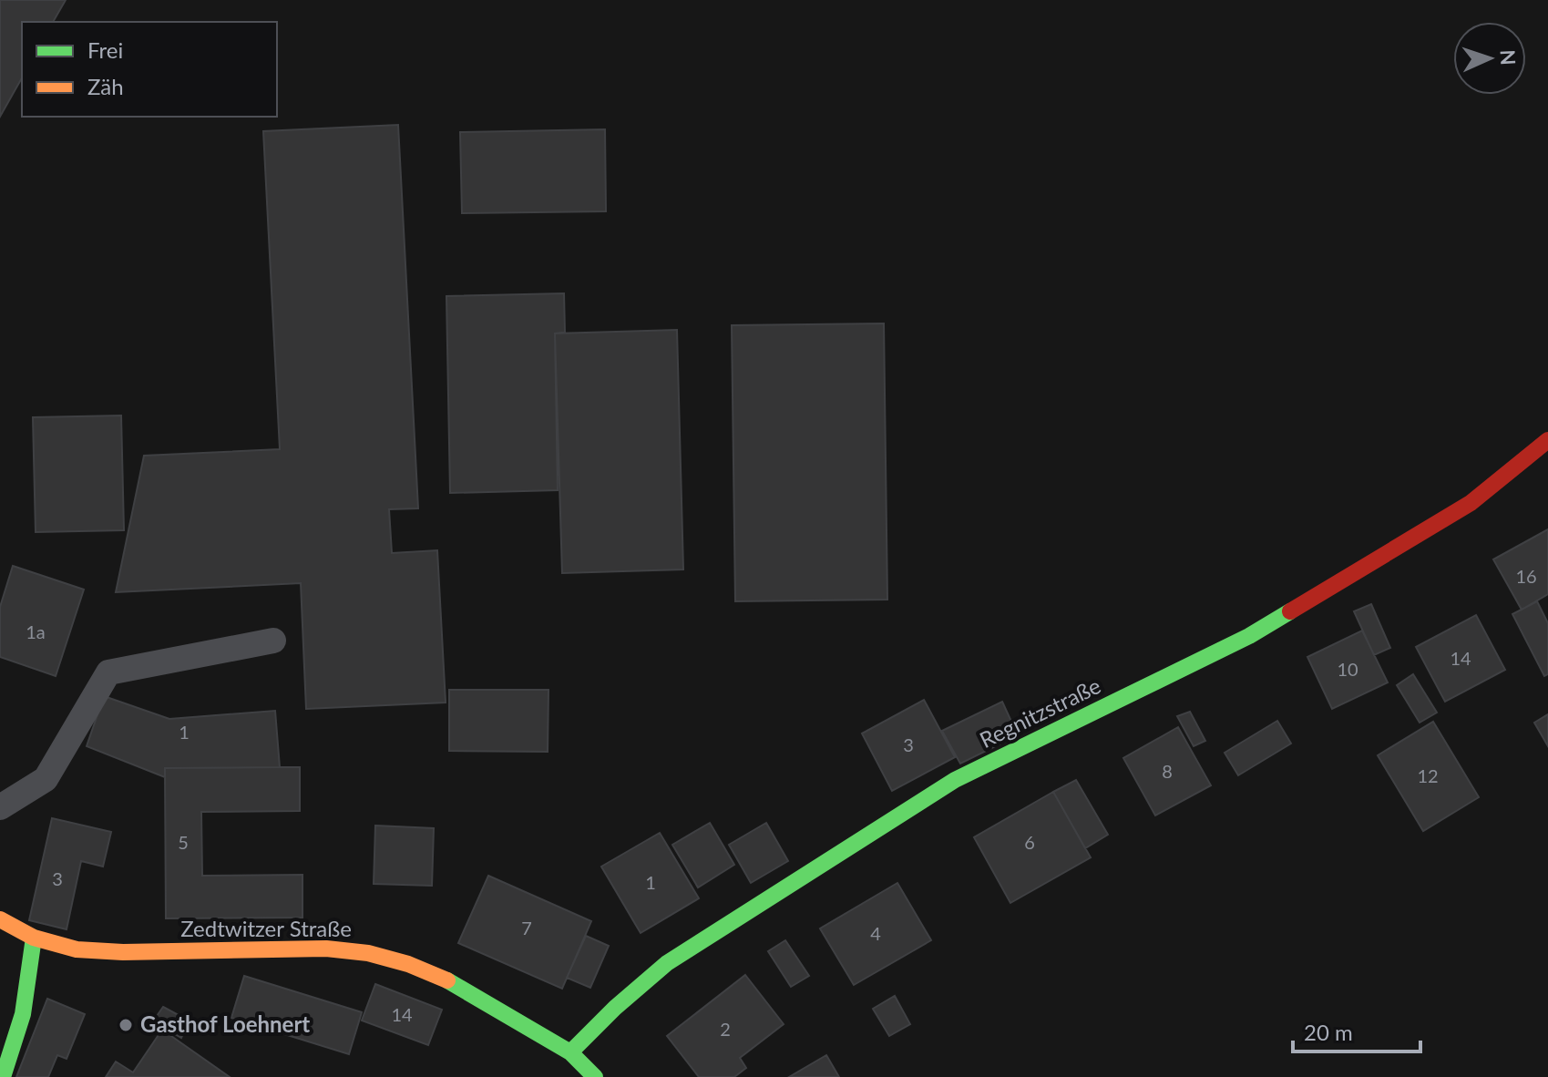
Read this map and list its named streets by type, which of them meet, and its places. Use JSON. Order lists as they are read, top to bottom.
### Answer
{
  "streets": {
    "street": ["Regnitzstraße", "Zedtwitzer Straße"]
  },
  "crossings": [
    ["Regnitzstraße", "Zedtwitzer Straße"]
  ],
  "places": ["Gasthof Loehnert"],
  "house_numbers": [
    "16",
    "1a",
    "14",
    "10",
    "1",
    "3",
    "8",
    "12",
    "5",
    "6",
    "3",
    "1",
    "7",
    "4",
    "14",
    "2"
  ],
  "legend": ["Frei", "Zäh"],
  "scale_bar": "20 m",
  "north": "right"
}
